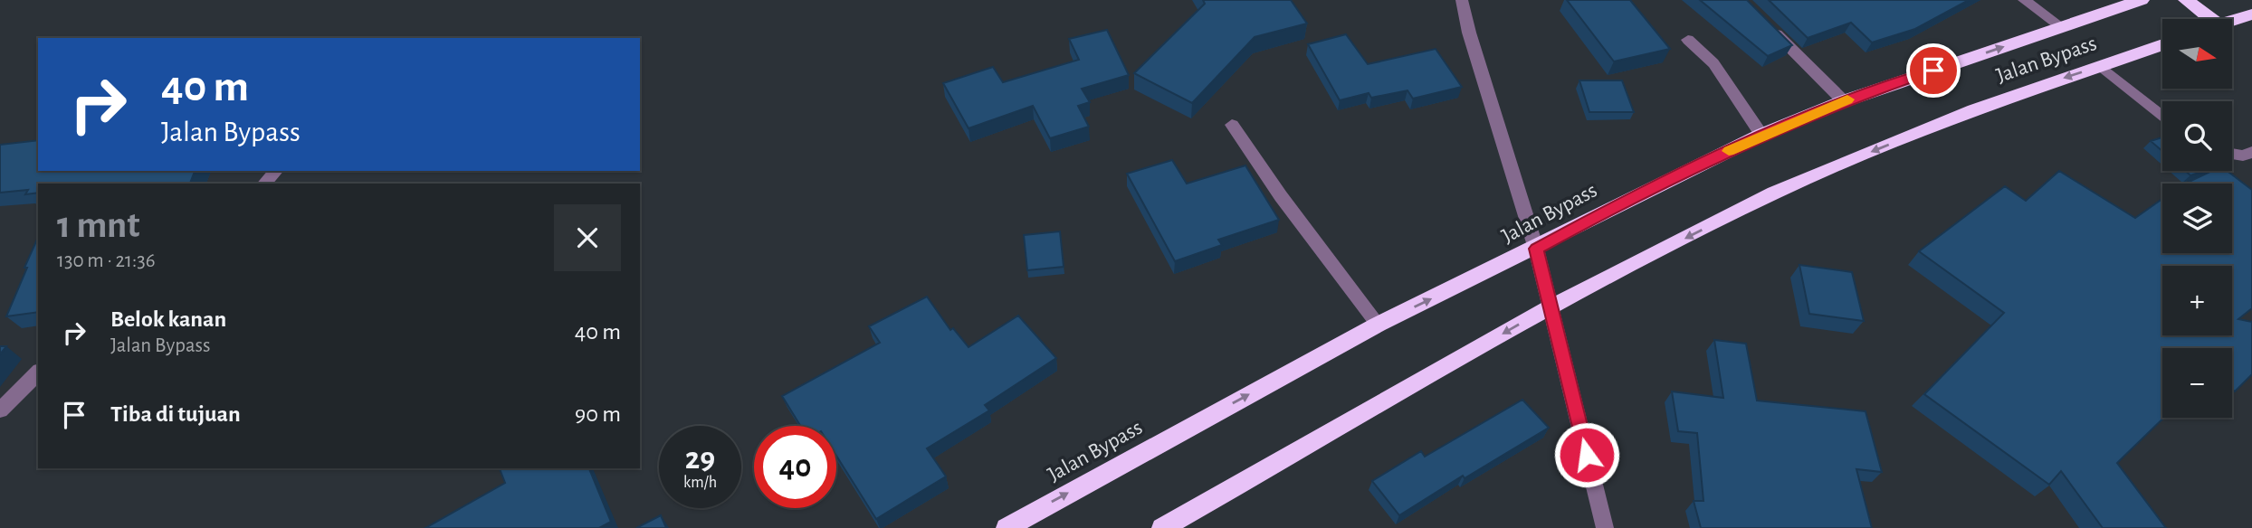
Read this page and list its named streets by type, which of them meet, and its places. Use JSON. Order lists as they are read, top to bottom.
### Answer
{
  "streets": {
    "highway": ["Jalan Bypass"]
  },
  "north": "right",
  "page": {
    "map_buttons": ["+", "−"],
    "turn": ["40 m", "Jalan Bypass"],
    "heading": ["1 mnt", "130 m · 21:36"],
    "list": [
      {
        "name": "Belok kanan",
        "note": "Jalan Bypass",
        "value": "40 m"
      },
      {
        "name": "Tiba di tujuan",
        "value": "90 m"
      }
    ],
    "speed": "29 km/h",
    "limit": "40"
  }
}
